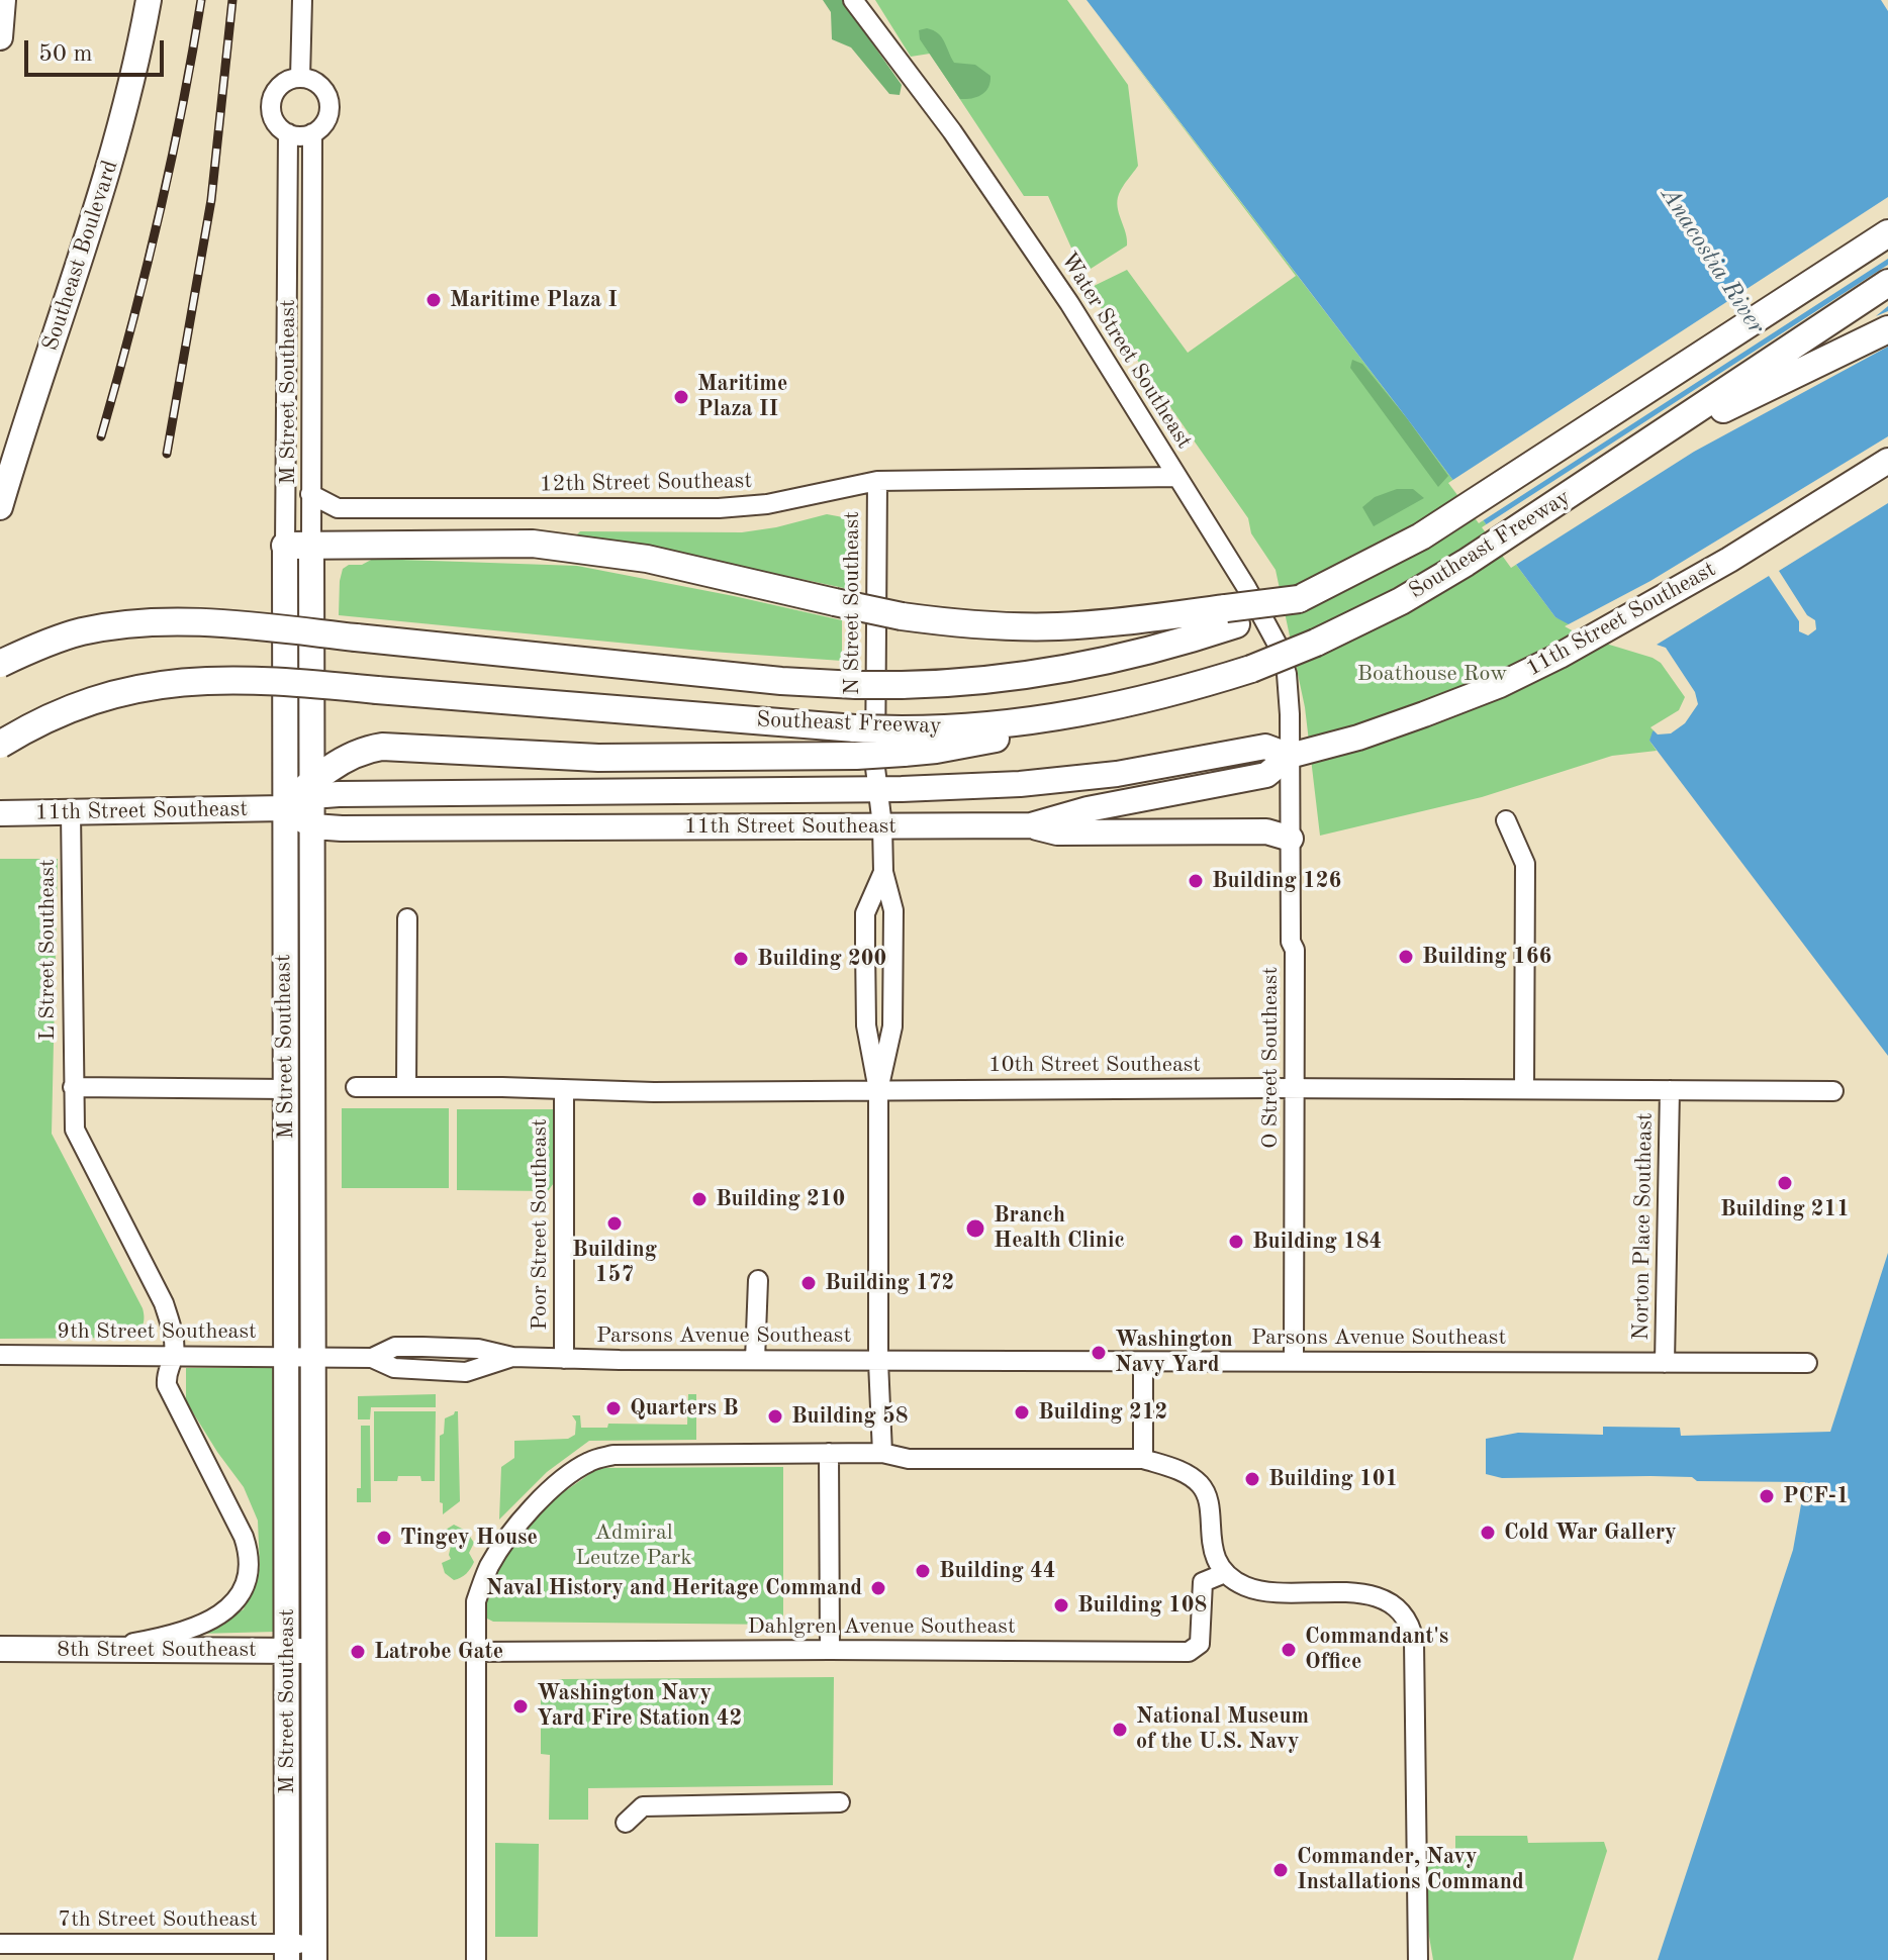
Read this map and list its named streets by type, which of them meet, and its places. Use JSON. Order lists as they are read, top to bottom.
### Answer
{
  "streets": {
    "highway": ["Southeast Freeway"],
    "main road": [
      "Southeast Boulevard",
      "M Street Southeast",
      "11th Street Southeast",
      "8th Street Southeast"
    ],
    "street": [
      "Water Street Southeast",
      "12th Street Southeast",
      "N Street Southeast",
      "L Street Southeast",
      "O Street Southeast",
      "10th Street Southeast",
      "Poor Street Southeast",
      "Norton Place Southeast",
      "9th Street Southeast",
      "Parsons Avenue Southeast",
      "Dahlgren Avenue Southeast",
      "7th Street Southeast"
    ]
  },
  "crossings": [
    ["Water Street Southeast", "12th Street Southeast"],
    ["Water Street Southeast", "11th Street Southeast"],
    ["Water Street Southeast", "O Street Southeast"],
    ["M Street Southeast", "12th Street Southeast"],
    ["M Street Southeast", "11th Street Southeast"],
    ["M Street Southeast", "9th Street Southeast"],
    ["M Street Southeast", "Parsons Avenue Southeast"],
    ["M Street Southeast", "8th Street Southeast"],
    ["M Street Southeast", "7th Street Southeast"],
    ["12th Street Southeast", "N Street Southeast"],
    ["N Street Southeast", "11th Street Southeast"],
    ["N Street Southeast", "10th Street Southeast"],
    ["N Street Southeast", "Parsons Avenue Southeast"],
    ["11th Street Southeast", "L Street Southeast"],
    ["11th Street Southeast", "O Street Southeast"],
    ["L Street Southeast", "9th Street Southeast"],
    ["L Street Southeast", "8th Street Southeast"],
    ["O Street Southeast", "10th Street Southeast"],
    ["O Street Southeast", "Parsons Avenue Southeast"],
    ["10th Street Southeast", "Poor Street Southeast"],
    ["10th Street Southeast", "Norton Place Southeast"],
    ["Poor Street Southeast", "Parsons Avenue Southeast"],
    ["Norton Place Southeast", "Parsons Avenue Southeast"],
    ["9th Street Southeast", "Parsons Avenue Southeast"]
  ],
  "water": ["Anacostia River"],
  "parks": ["Boathouse Row", "Admiral Leutze Park"],
  "places": [
    "Maritime Plaza I",
    "Maritime Plaza II",
    "Building 126",
    "Building 166",
    "Building 200",
    "Building 211",
    "Building 210",
    "Building 157",
    "Branch Health Clinic",
    "Building 184",
    "Building 172",
    "Washington Navy Yard",
    "Quarters B",
    "Building 212",
    "Building 58",
    "Building 101",
    "PCF-1",
    "Cold War Gallery",
    "Tingey House",
    "Building 44",
    "Naval History and Heritage Command",
    "Building 108",
    "Commandant's Office",
    "Latrobe Gate",
    "Washington Navy Yard Fire Station 42",
    "National Museum of the U.S. Navy",
    "Commander, Navy Installations Command"
  ],
  "scale_bar": "50 m"
}
